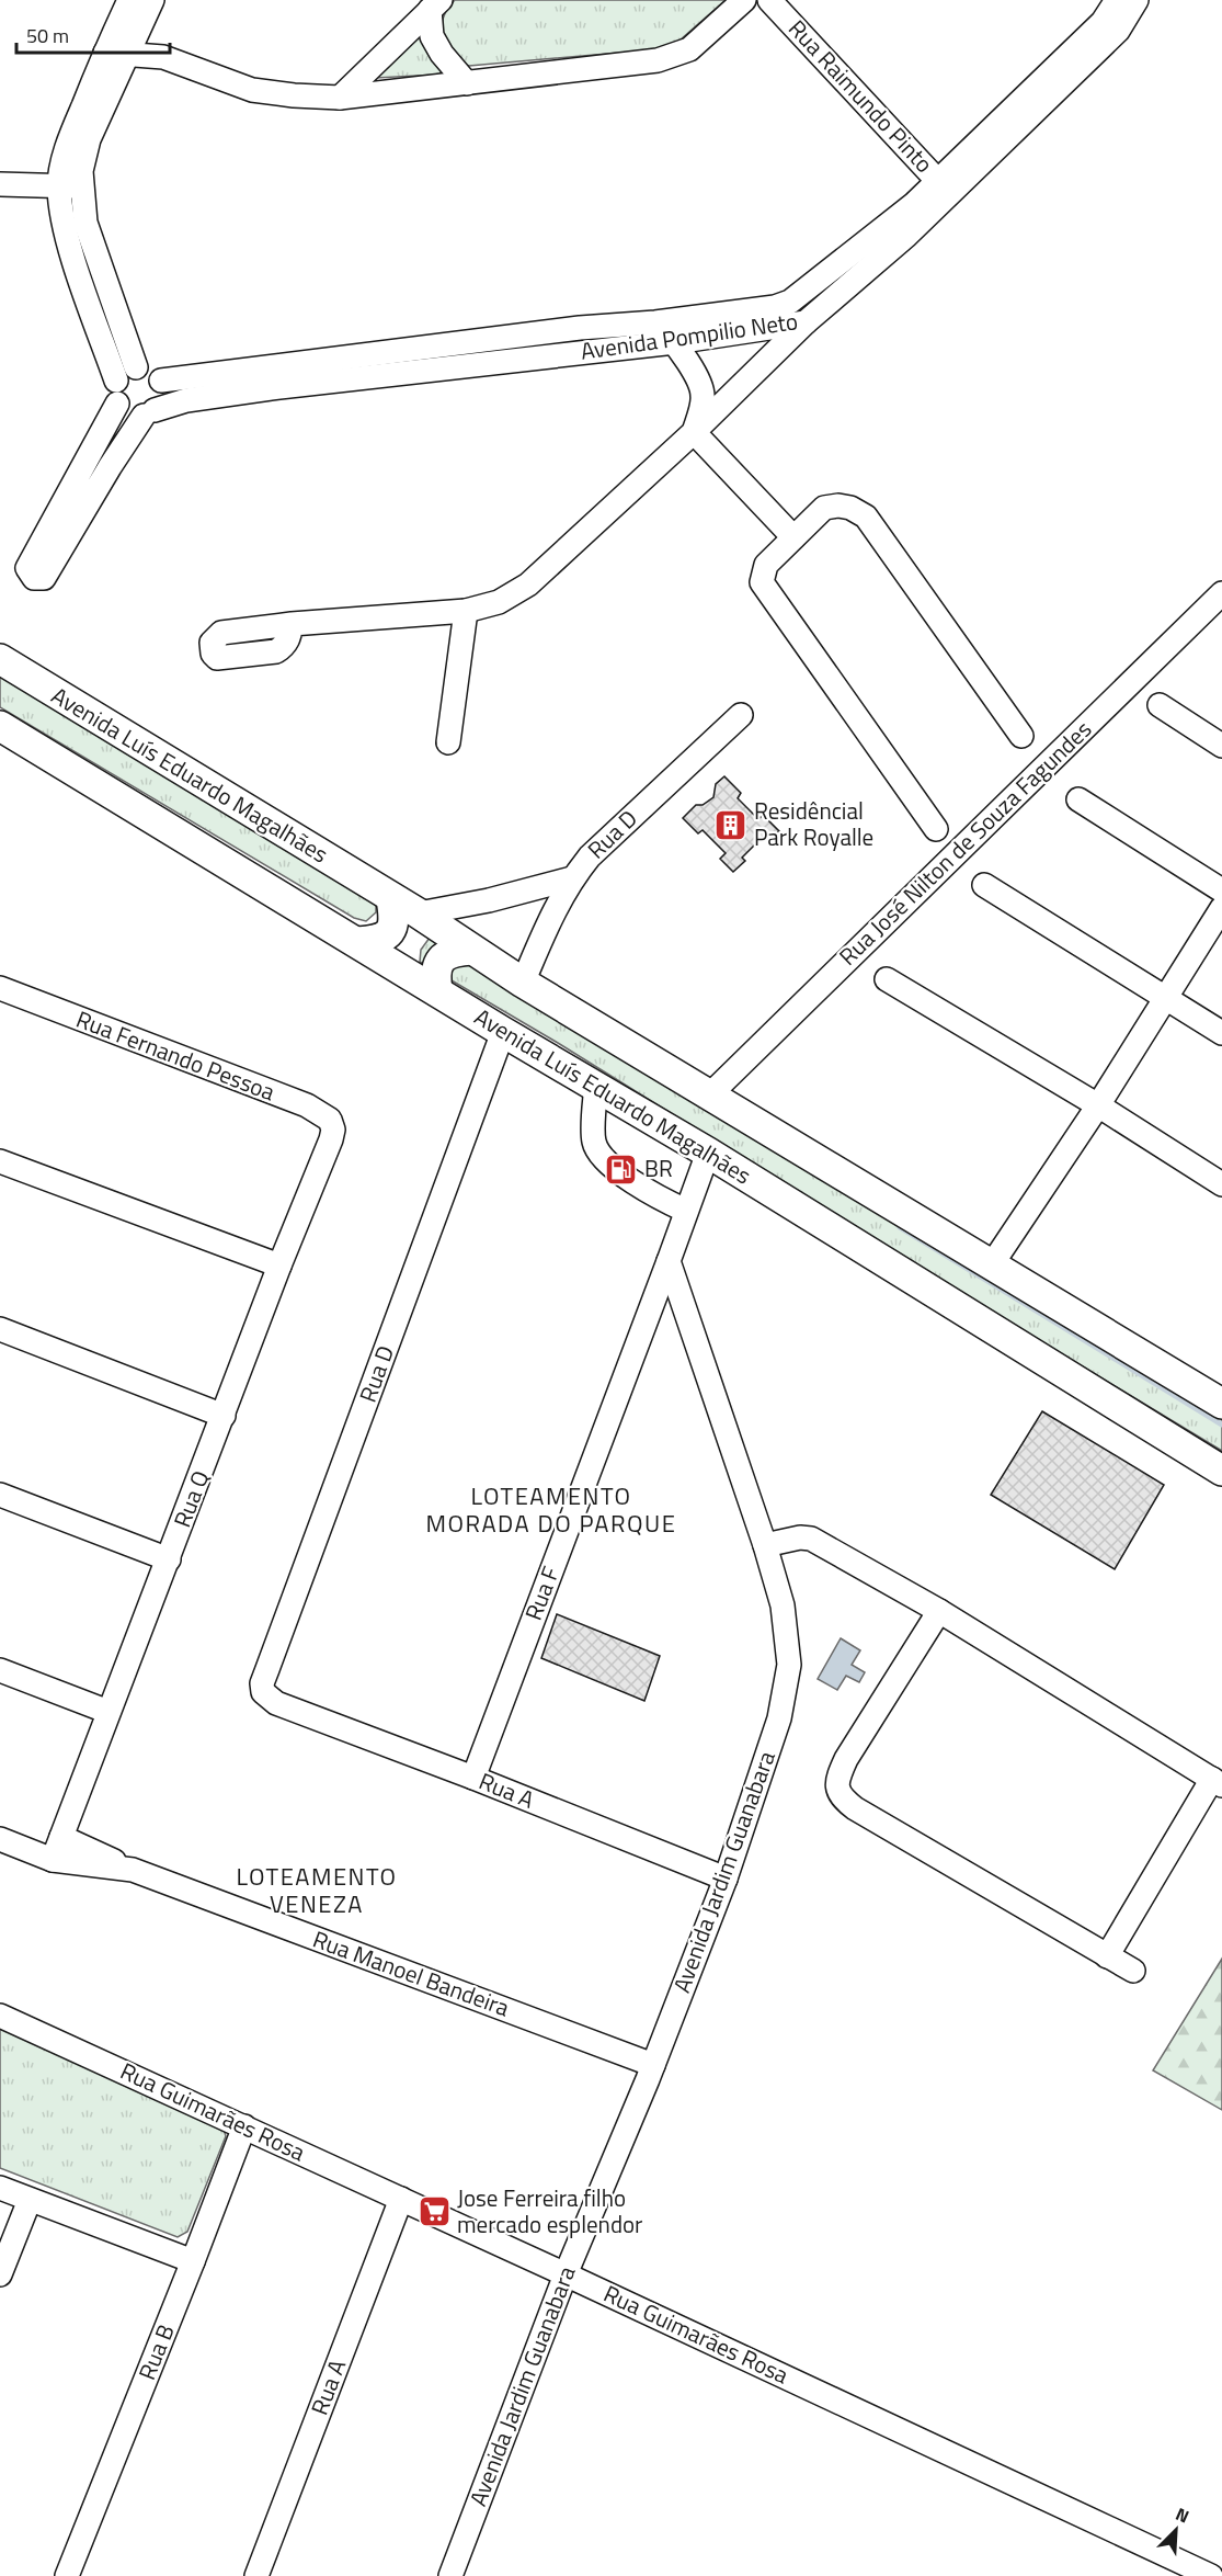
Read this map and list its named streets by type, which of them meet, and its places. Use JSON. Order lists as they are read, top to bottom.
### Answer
{
  "streets": {
    "main road": ["Avenida Luís Eduardo Magalhães"],
    "street": [
      "Rua Raimundo Pinto",
      "Avenida Pompilio Neto",
      "Rua D",
      "Rua José Nilton de Souza Fagundes",
      "Rua Fernando Pessoa",
      "Rua Q",
      "Rua F",
      "Rua A",
      "Avenida Jardim Guanabara",
      "Rua Manoel Bandeira",
      "Rua Guimarães Rosa",
      "Rua B"
    ]
  },
  "crossings": [
    ["Rua Raimundo Pinto", "Avenida Pompilio Neto"],
    ["Avenida Luís Eduardo Magalhães", "Rua D"],
    ["Avenida Luís Eduardo Magalhães", "Rua José Nilton de Souza Fagundes"],
    ["Rua D", "Rua A"],
    ["Rua Fernando Pessoa", "Rua Q"],
    ["Rua Q", "Rua Manoel Bandeira"],
    ["Rua F", "Rua A"],
    ["Rua F", "Avenida Jardim Guanabara"],
    ["Rua A", "Avenida Jardim Guanabara"],
    ["Rua A", "Rua Guimarães Rosa"],
    ["Avenida Jardim Guanabara", "Rua Manoel Bandeira"],
    ["Avenida Jardim Guanabara", "Rua Guimarães Rosa"],
    ["Rua Guimarães Rosa", "Rua B"]
  ],
  "districts": ["LOTEAMENTO MORADA DO PARQUE", "LOTEAMENTO VENEZA"],
  "places": {
    "building": ["Residêncial Park Royalle"],
    "fuel station": ["BR"],
    "supermarket": ["Jose Ferreira filho mercado esplendor"]
  },
  "scale_bar": "50 m",
  "north": "top right"
}
